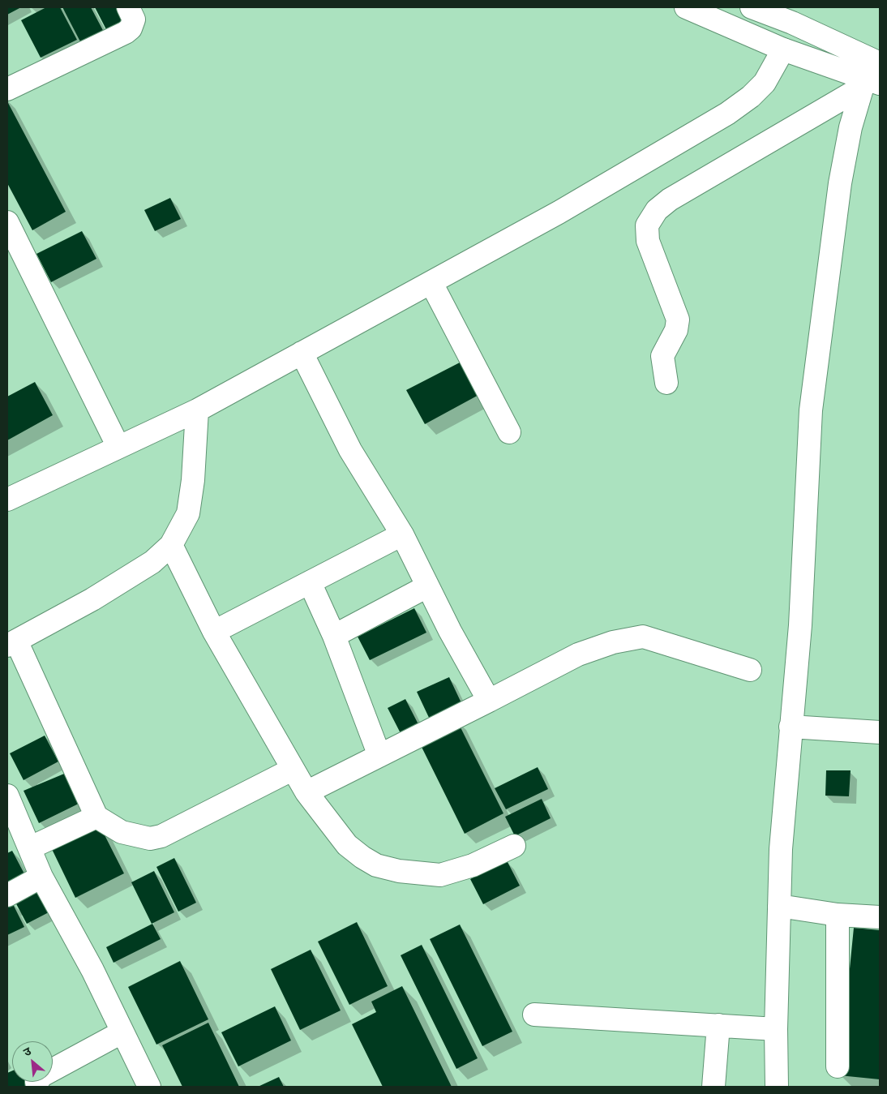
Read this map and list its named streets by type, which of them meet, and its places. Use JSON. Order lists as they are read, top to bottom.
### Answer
{
  "north": "top left"
}
